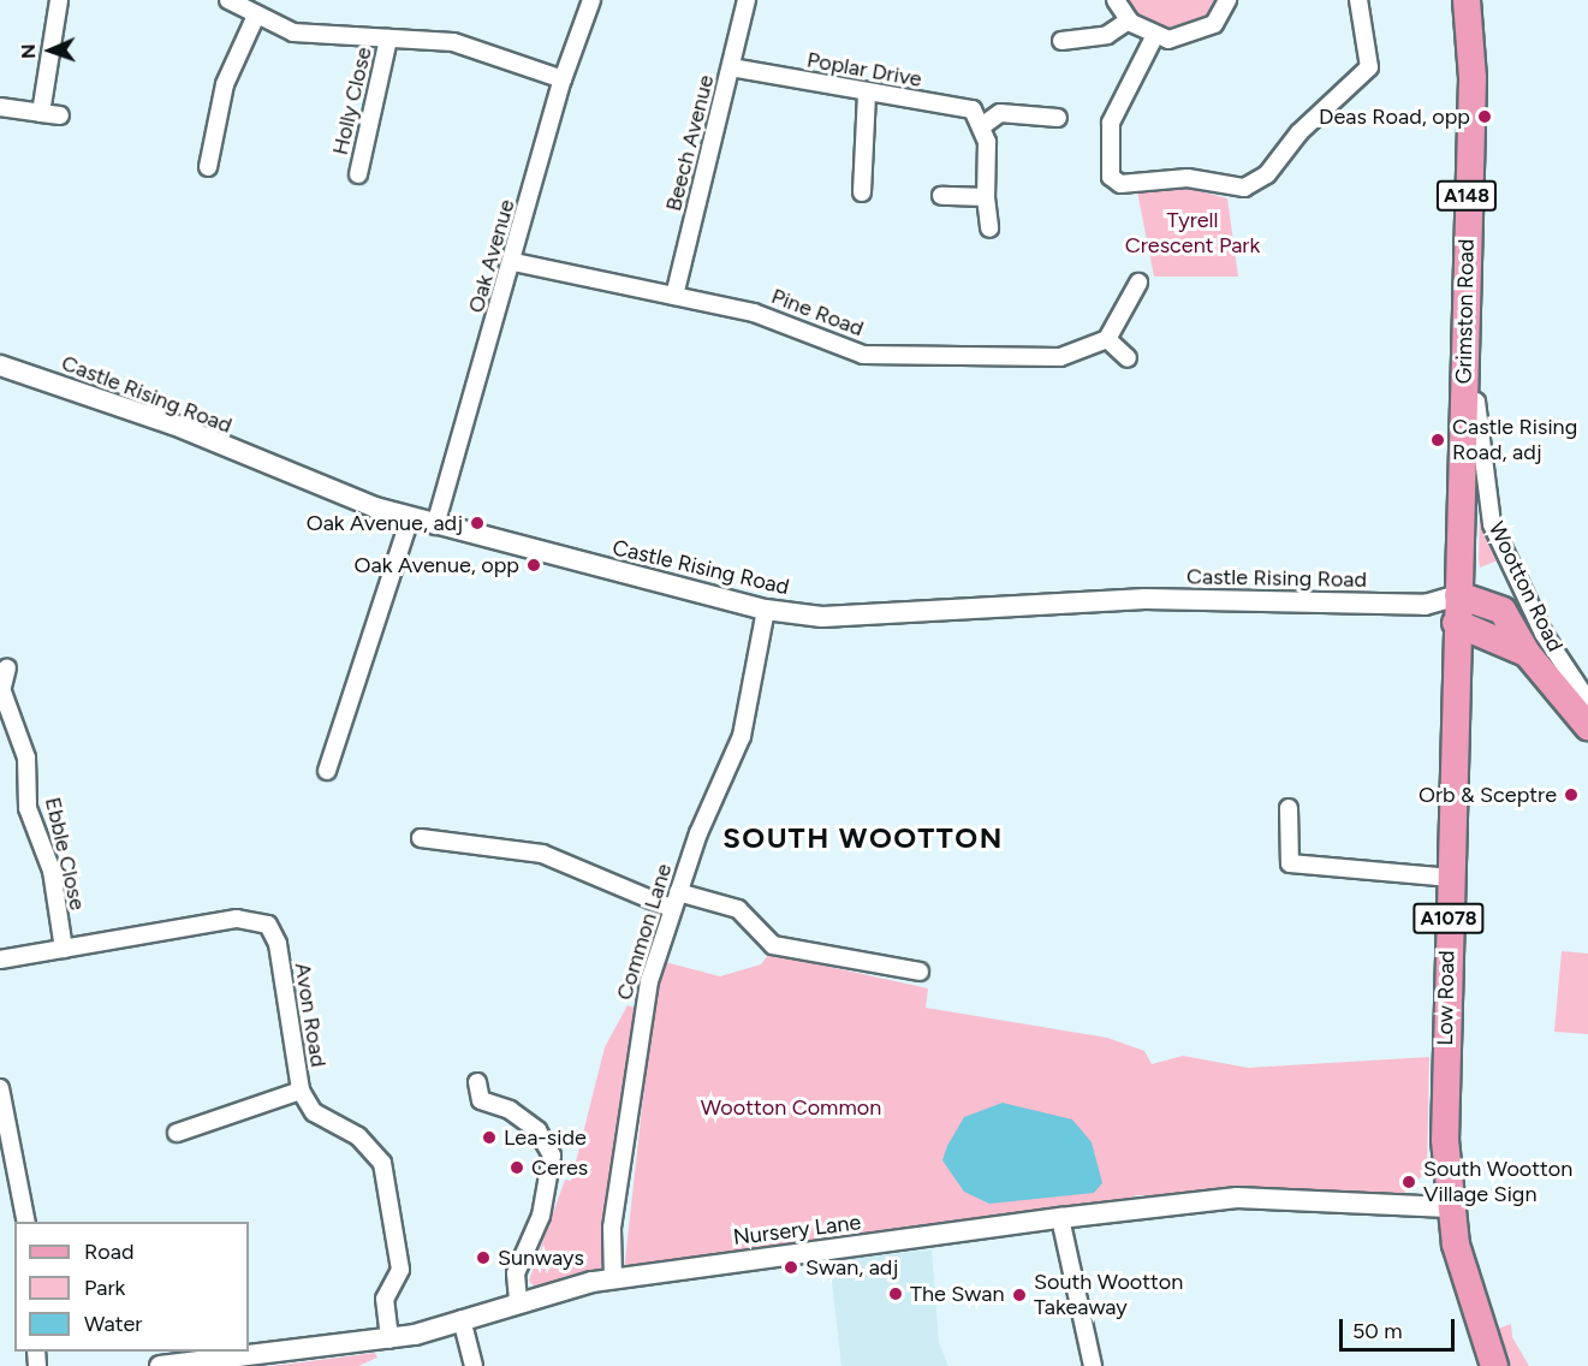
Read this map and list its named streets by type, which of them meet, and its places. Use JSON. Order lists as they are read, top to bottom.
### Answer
{
  "streets": {
    "main road": [
      "A148",
      "Grimston Road",
      "Wootton Road",
      "A1078",
      "Low Road"
    ],
    "street": [
      "Poplar Drive",
      "Holly Close",
      "Beech Avenue",
      "Oak Avenue",
      "Pine Road",
      "Castle Rising Road",
      "Ebble Close",
      "Common Lane",
      "Avon Road",
      "Nursery Lane"
    ]
  },
  "crossings": [
    ["Poplar Drive", "Beech Avenue"],
    ["Beech Avenue", "Pine Road"],
    ["Oak Avenue", "Pine Road"],
    ["Oak Avenue", "Castle Rising Road"],
    ["Grimston Road", "Castle Rising Road"],
    ["Grimston Road", "Wootton Road"],
    ["Grimston Road", "Low Road"],
    ["Castle Rising Road", "Wootton Road"],
    ["Castle Rising Road", "Common Lane"],
    ["Castle Rising Road", "Low Road"],
    ["Wootton Road", "Low Road"],
    ["Ebble Close", "Avon Road"],
    ["Common Lane", "Nursery Lane"],
    ["Low Road", "Nursery Lane"],
    ["Avon Road", "Nursery Lane"]
  ],
  "districts": ["SOUTH WOOTTON"],
  "parks": ["Tyrell Crescent Park", "Wootton Common"],
  "places": [
    "Deas Road, opp",
    "Castle Rising Road, adj",
    "Oak Avenue, adj",
    "Oak Avenue, opp",
    "Orb & Sceptre",
    "Lea-side",
    "Ceres",
    "South Wootton Village Sign",
    "Sunways",
    "Swan, adj",
    "The Swan",
    "South Wootton Takeaway"
  ],
  "legend": ["Road", "Park", "Water"],
  "scale_bar": "50 m",
  "north": "left"
}
